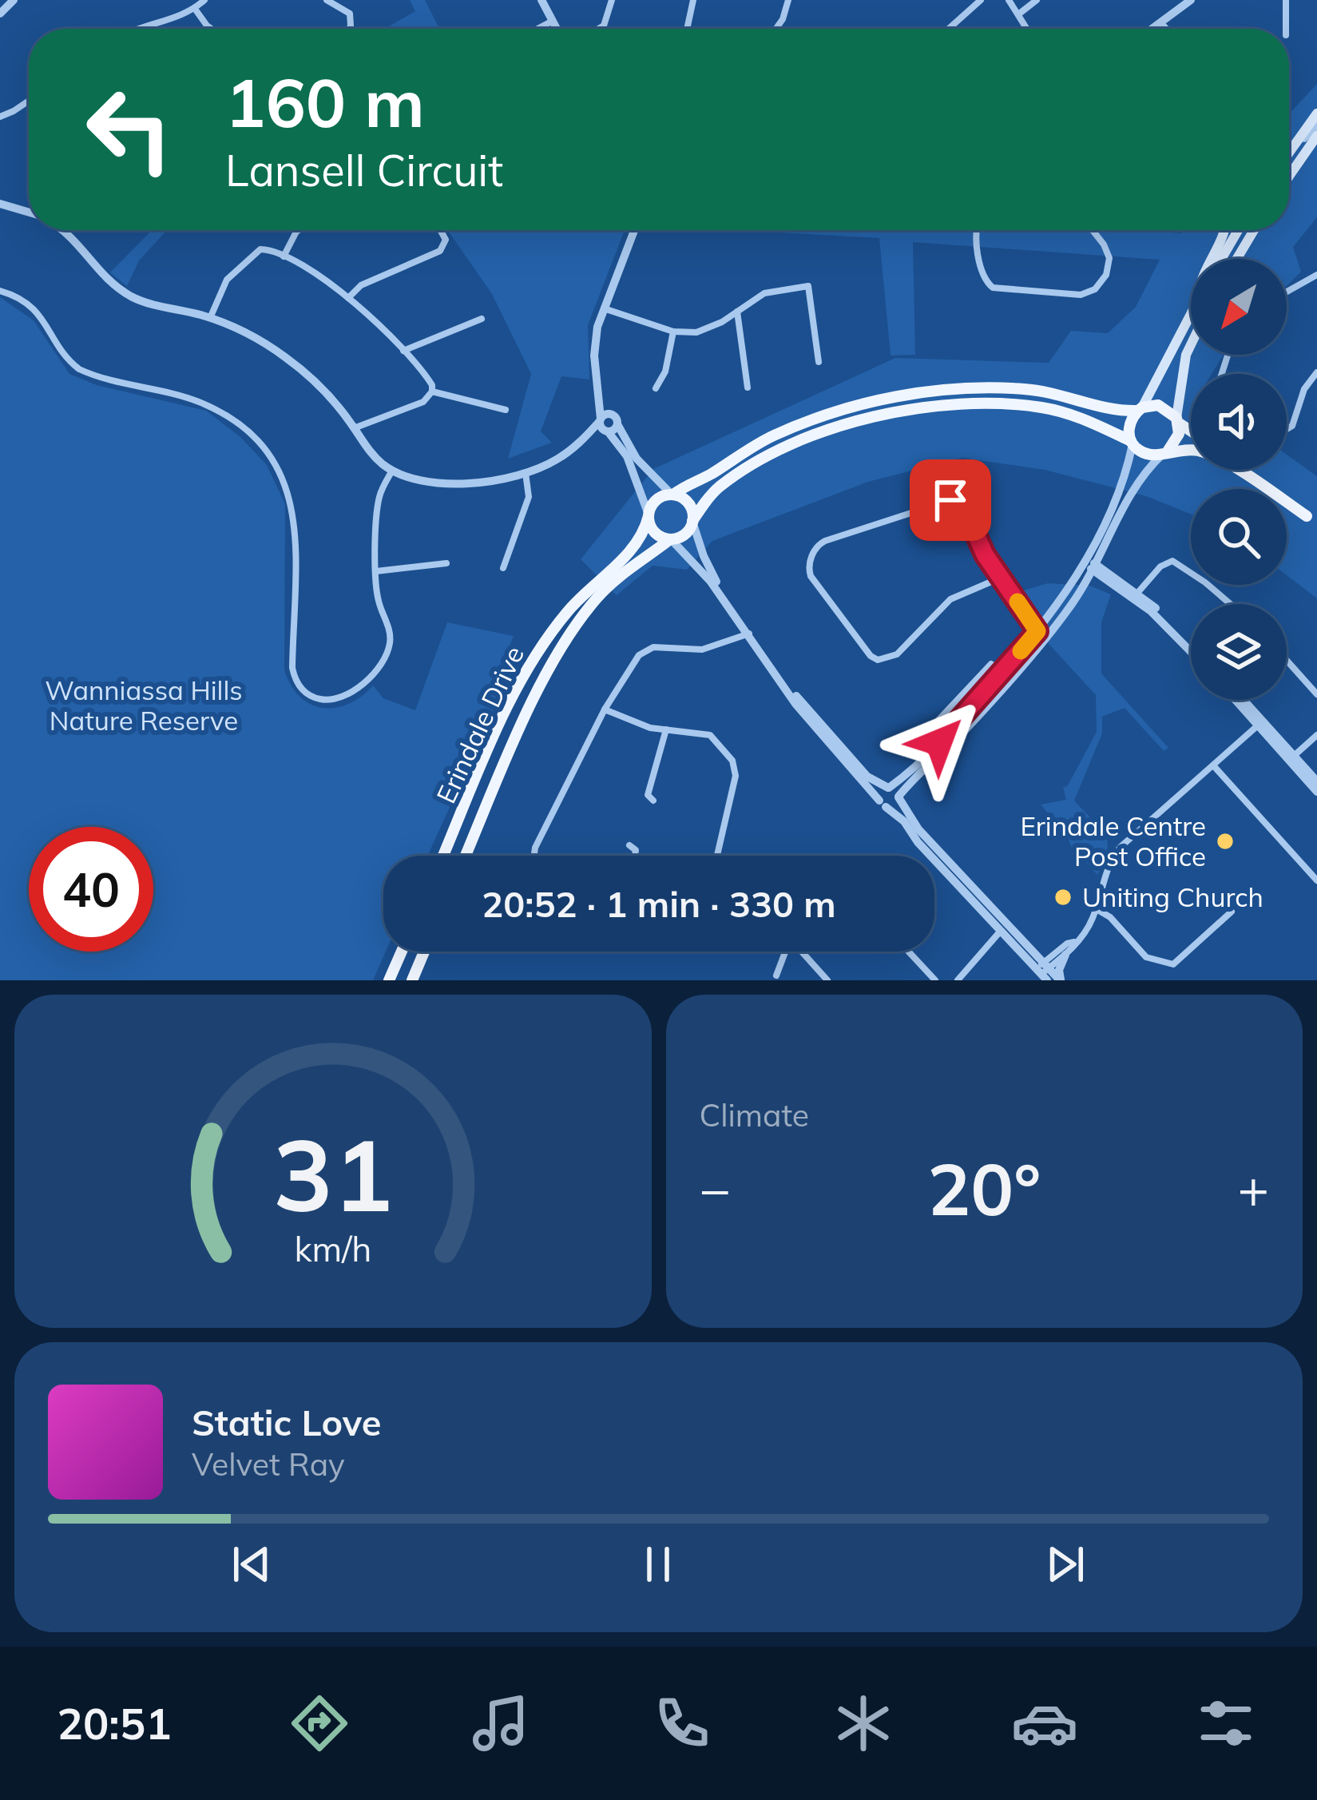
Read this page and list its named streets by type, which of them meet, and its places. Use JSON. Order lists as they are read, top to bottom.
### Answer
{
  "streets": {
    "main road": ["Erindale Drive"]
  },
  "parks": ["Wanniassa Hills Nature Reserve"],
  "places": ["Erindale Centre Post Office", "Uniting Church"],
  "north": "bottom left",
  "page": {
    "turn": ["160 m", "Lansell Circuit"],
    "limit": "40",
    "trip": "20:52 · 1 min · 330 m",
    "tile": "Climate",
    "heat": ["−", "20°", "+"],
    "song": ["Static Love", "Velvet Ray"],
    "tabs": "20:51",
    "gauge": ["31", "km/h"]
  }
}
